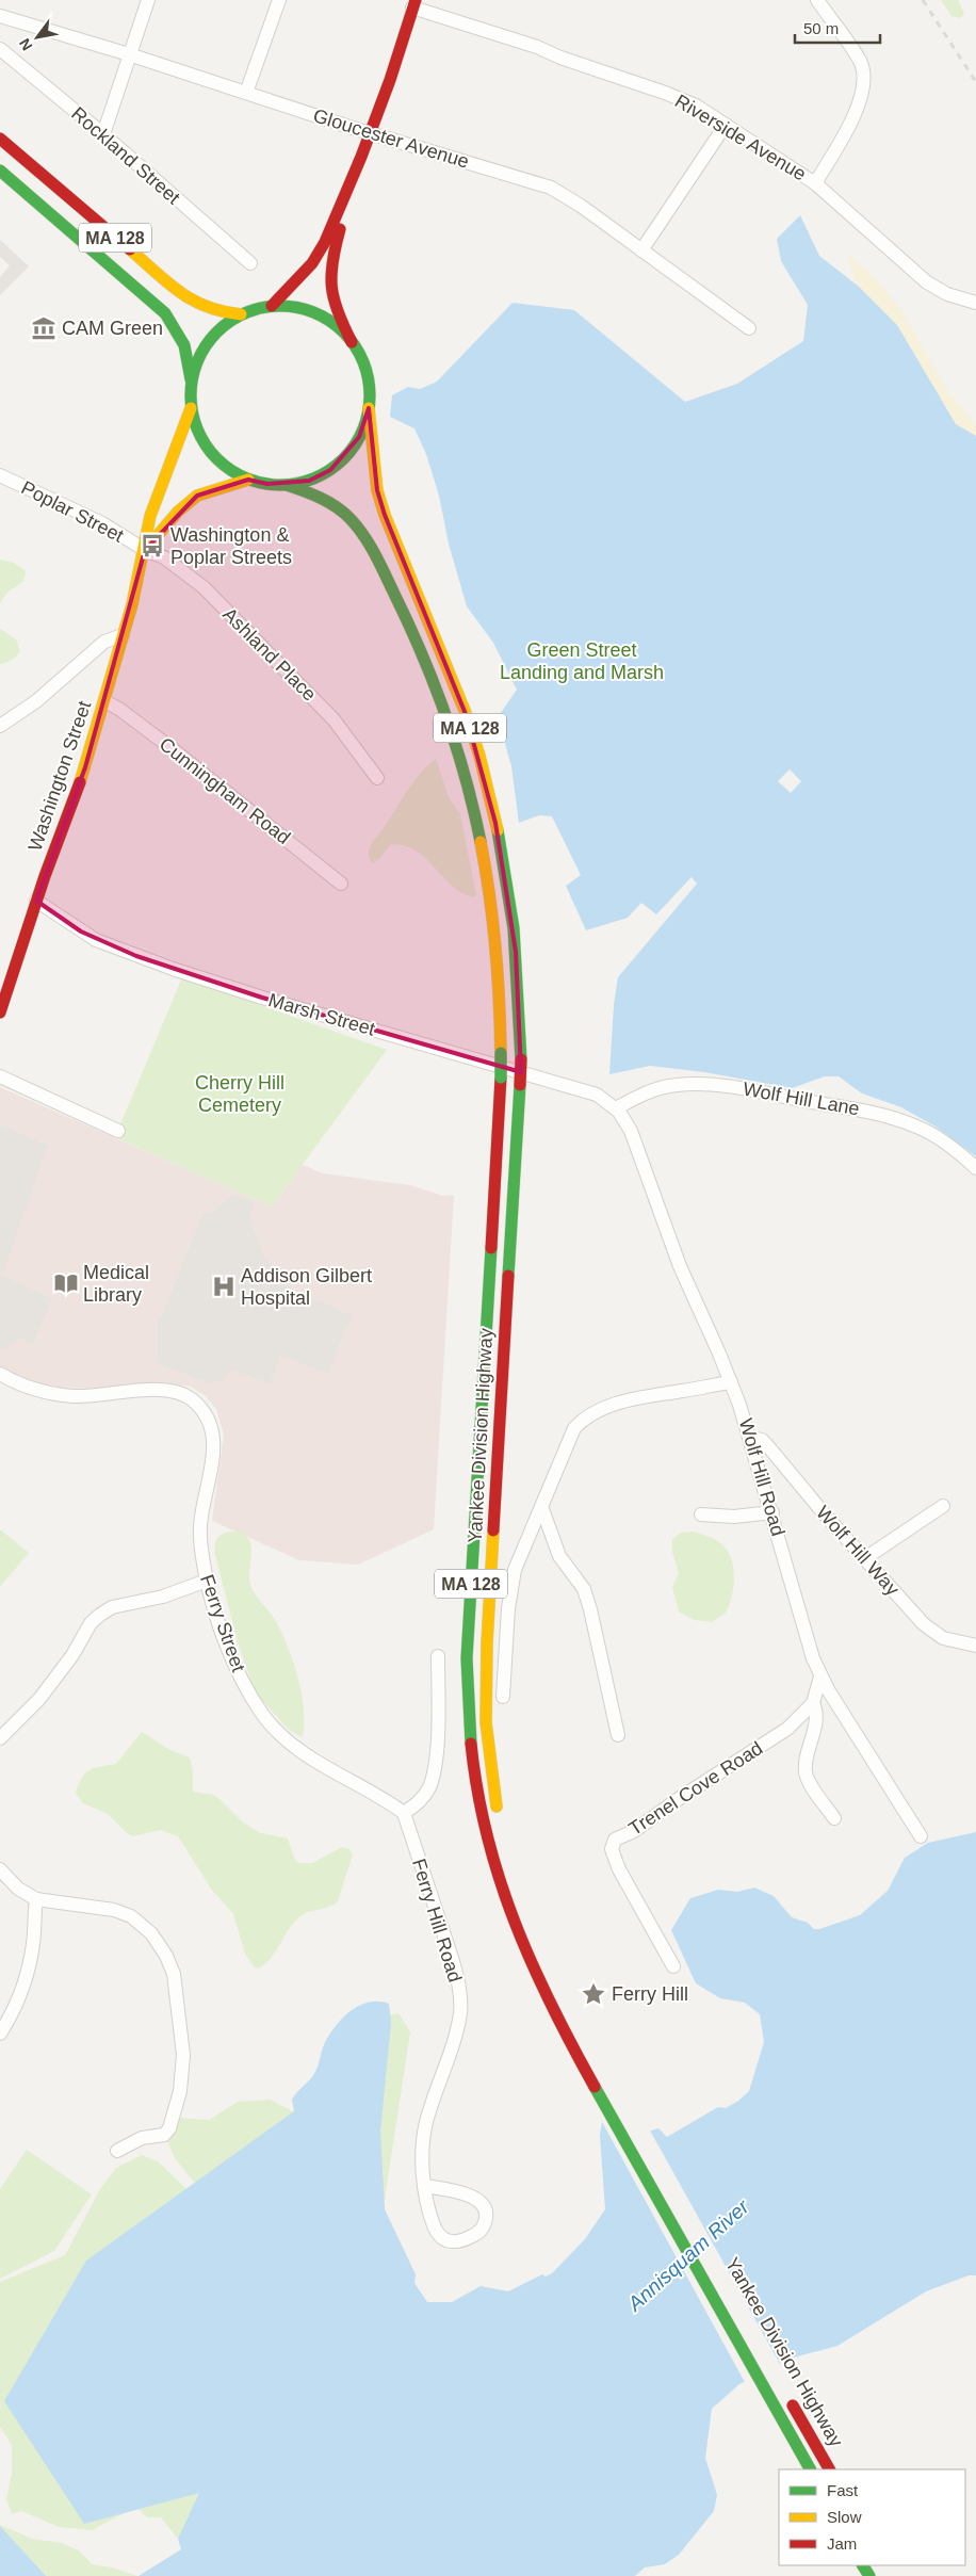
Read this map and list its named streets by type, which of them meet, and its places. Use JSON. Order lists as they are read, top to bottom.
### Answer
{
  "streets": {
    "main road": ["MA 128", "Washington Street", "Yankee Division Highway"],
    "street": [
      "Riverside Avenue",
      "Gloucester Avenue",
      "Rockland Street",
      "Poplar Street",
      "Ashland Place",
      "Cunningham Road",
      "Marsh Street",
      "Wolf Hill Lane",
      "Wolf Hill Road",
      "Wolf Hill Way",
      "Ferry Street",
      "Trenel Cove Road",
      "Ferry Hill Road"
    ]
  },
  "crossings": [
    ["MA 128", "Washington Street"],
    ["MA 128", "Yankee Division Highway"],
    ["Poplar Street", "Ashland Place"],
    ["Poplar Street", "Washington Street"],
    ["Ashland Place", "Washington Street"],
    ["Washington Street", "Cunningham Road"],
    ["Washington Street", "Marsh Street"],
    ["Washington Street", "Yankee Division Highway"],
    ["Marsh Street", "Wolf Hill Lane"],
    ["Marsh Street", "Wolf Hill Road"],
    ["Wolf Hill Lane", "Wolf Hill Road"],
    ["Wolf Hill Road", "Wolf Hill Way"],
    ["Wolf Hill Road", "Trenel Cove Road"],
    ["Ferry Street", "Ferry Hill Road"]
  ],
  "water": ["Annisquam River"],
  "parks": ["Green Street Landing and Marsh", "Cherry Hill Cemetery"],
  "places": {
    "museum": ["CAM Green"],
    "bus stop": ["Washington & Poplar Streets"],
    "library": ["Medical Library"],
    "hospital": ["Addison Gilbert Hospital"],
    "place": ["Ferry Hill"]
  },
  "legend": ["Fast", "Slow", "Jam"],
  "scale_bar": "50 m",
  "north": "bottom left"
}
